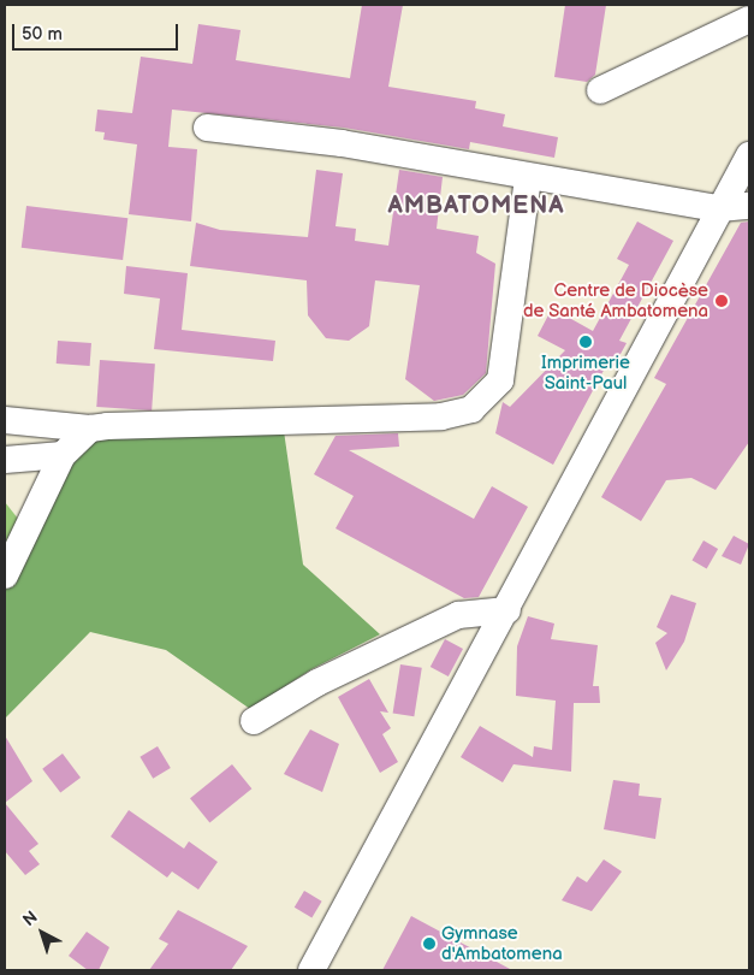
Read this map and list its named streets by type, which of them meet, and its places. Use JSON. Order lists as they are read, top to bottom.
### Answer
{
  "districts": ["AMBATOMENA"],
  "places": ["Centre de Diocèse de Santé Ambatomena", "Imprimerie Saint-Paul", "Gymnase d'Ambatomena"],
  "scale_bar": "50 m",
  "north": "top left"
}
